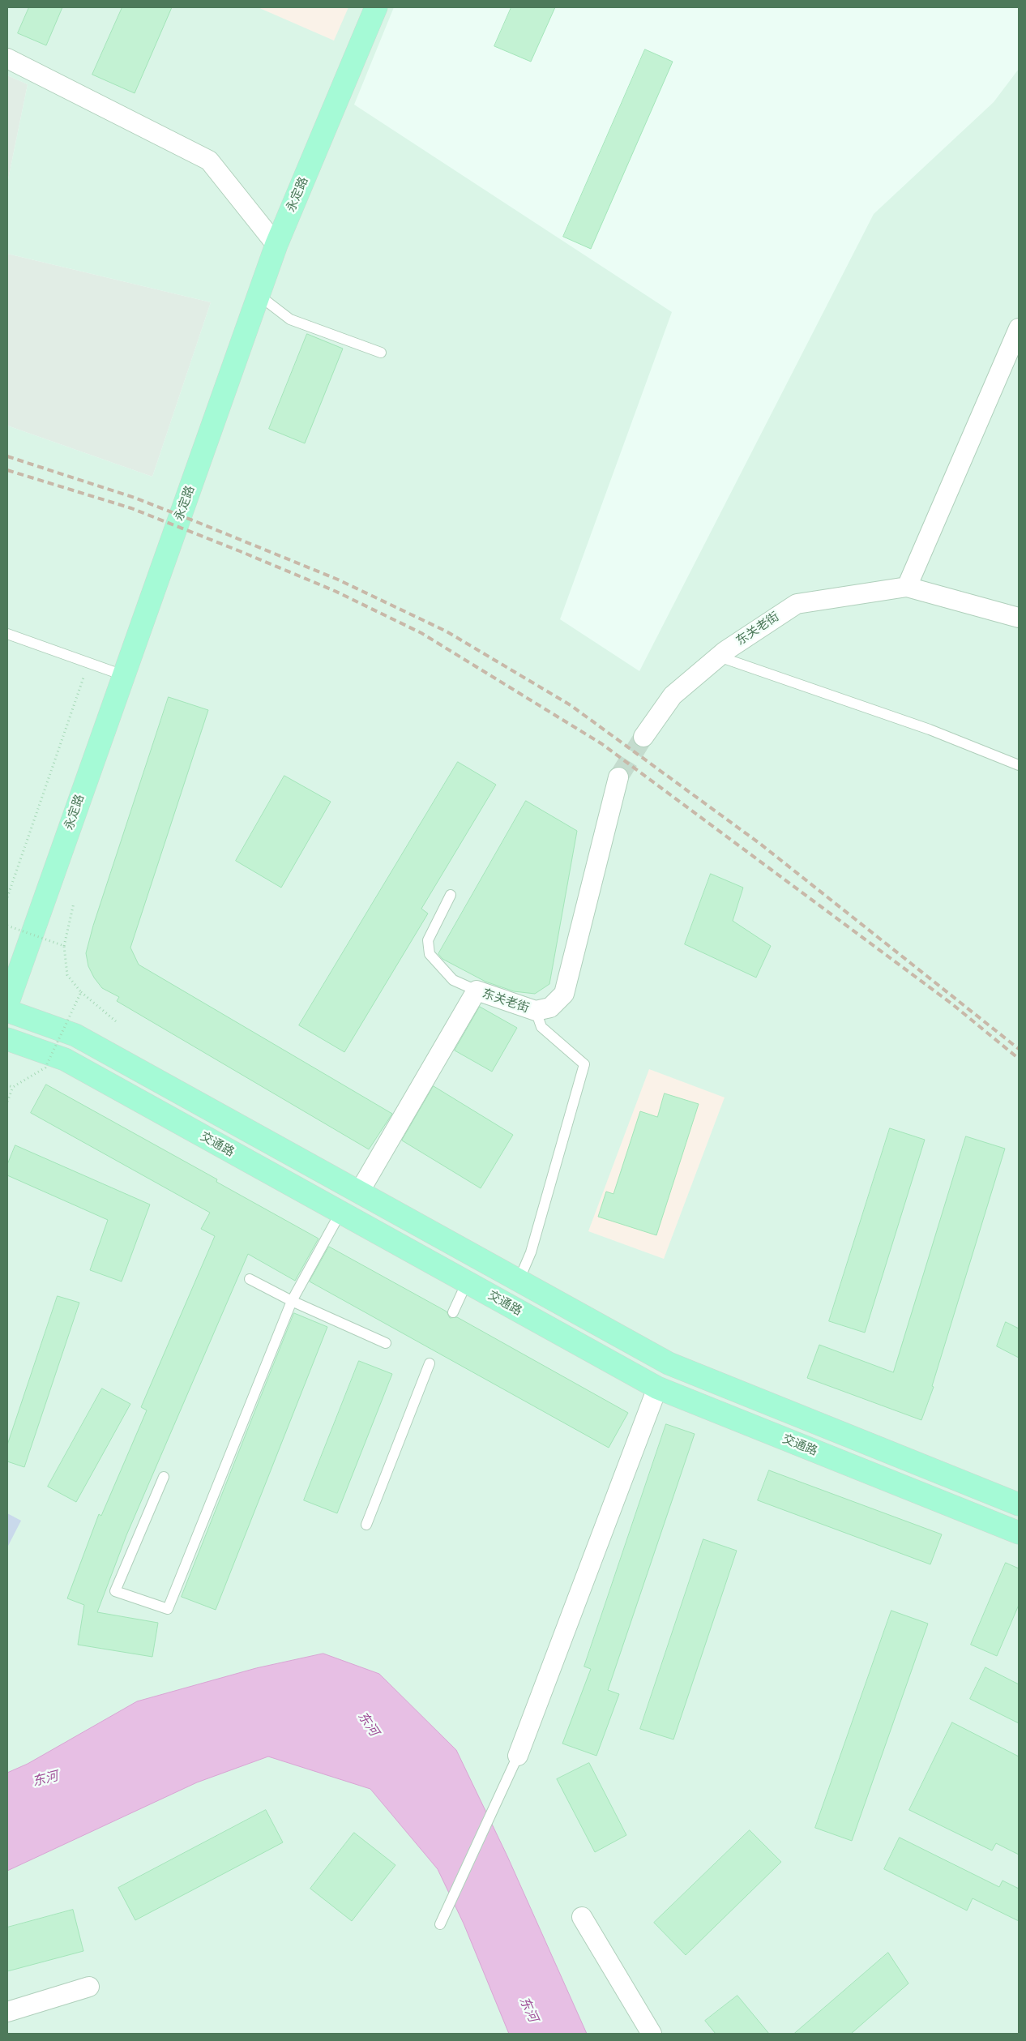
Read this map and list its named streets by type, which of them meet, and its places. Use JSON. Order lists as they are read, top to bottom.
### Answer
{
  "streets": {
    "main road": ["永定路", "交通路"],
    "street": ["东关老街"]
  },
  "water": ["东河"]
}
